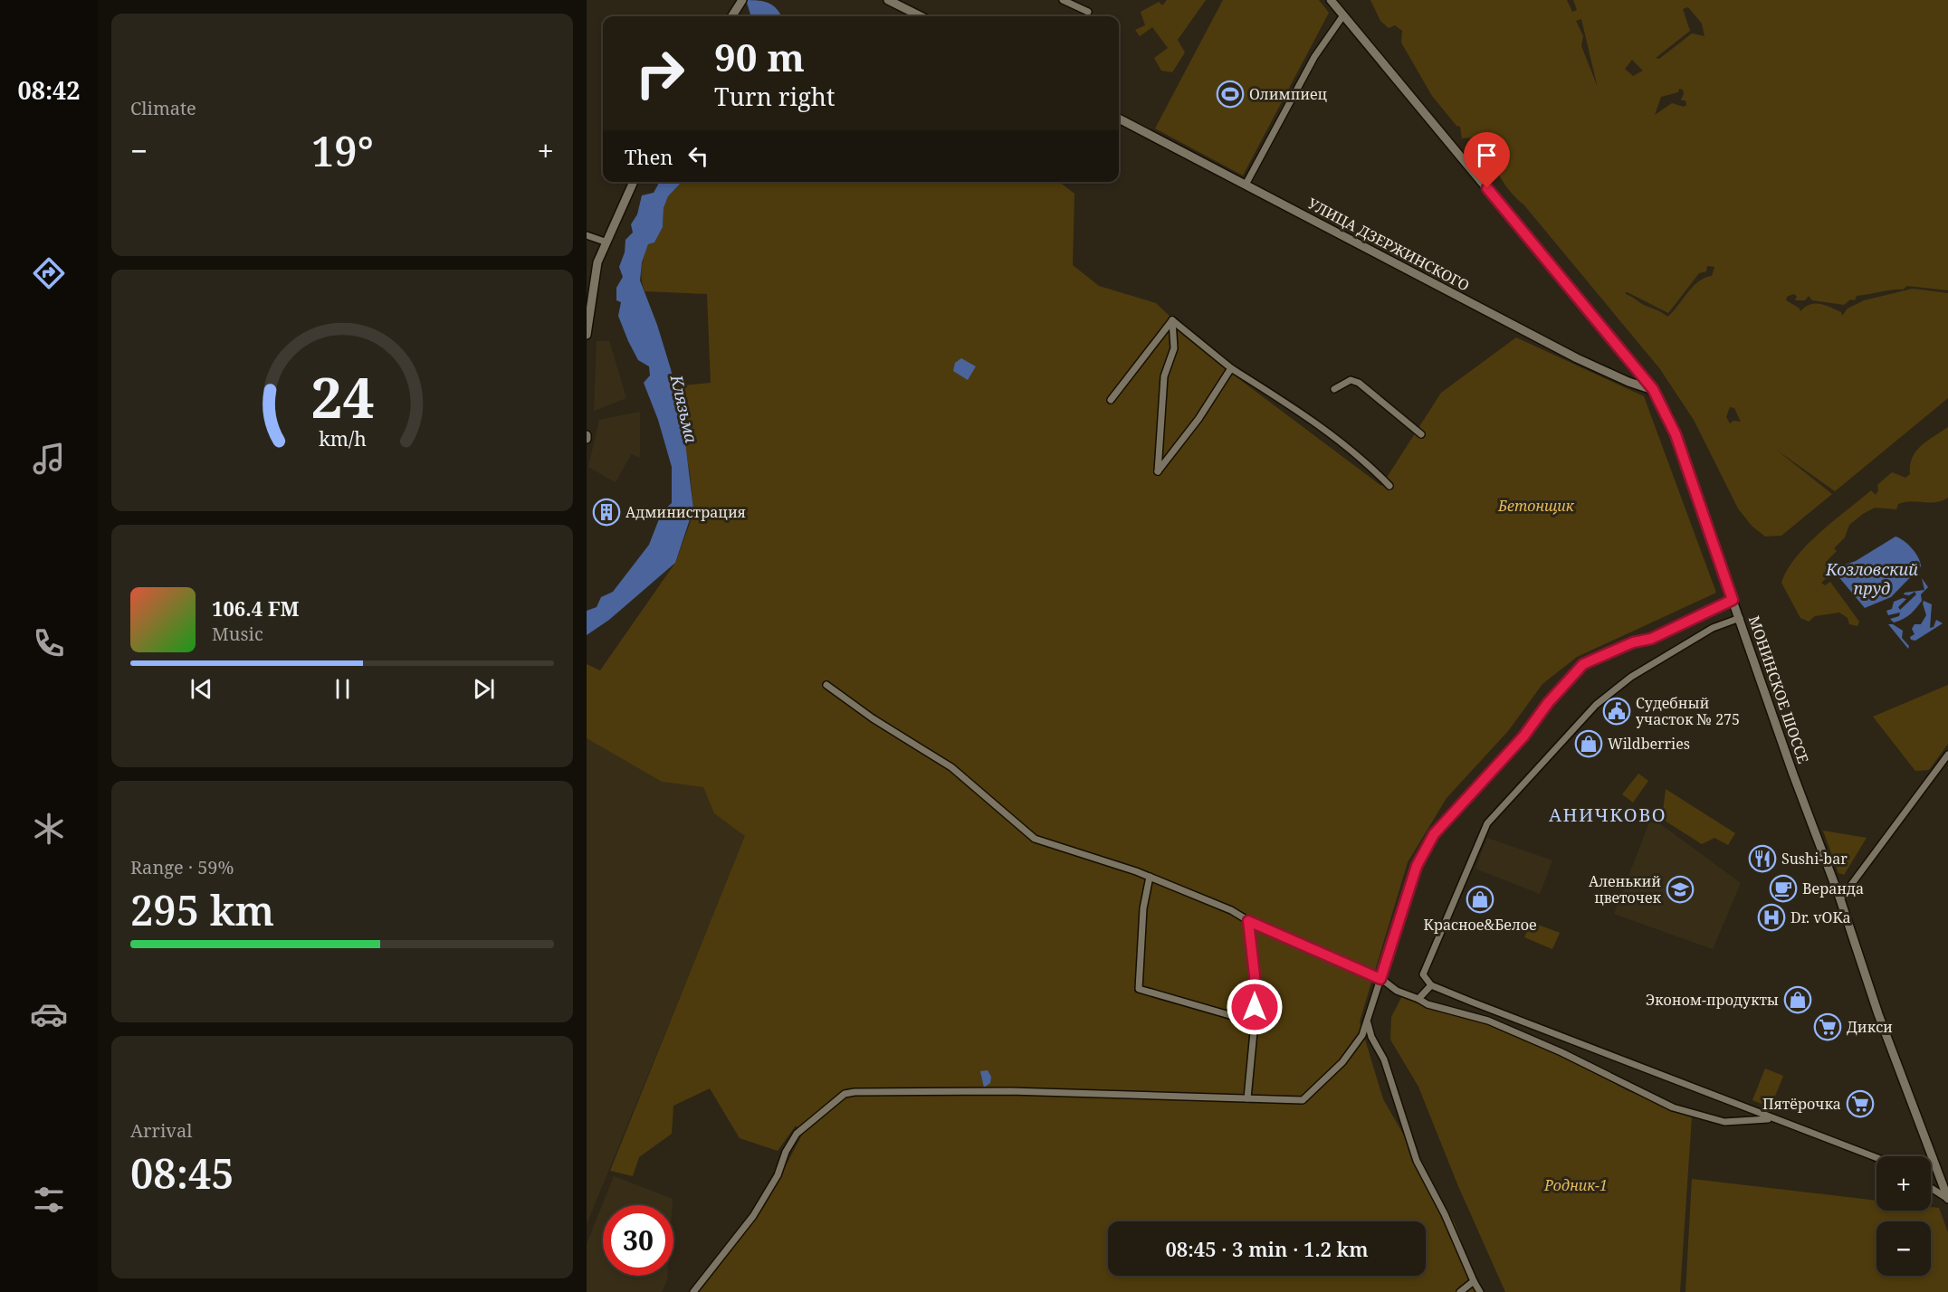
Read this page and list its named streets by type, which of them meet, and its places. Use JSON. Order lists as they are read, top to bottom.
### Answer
{
  "streets": {
    "main road": ["УЛИЦА ДЗЕРЖИНСКОГО", "МОНИНСКОЕ ШОССЕ"]
  },
  "crossings": [
    ["УЛИЦА ДЗЕРЖИНСКОГО", "МОНИНСКОЕ ШОССЕ"]
  ],
  "districts": ["АНИЧКОВО"],
  "water": ["Клязьма", "Козловский пруд"],
  "parks": ["Бетонщик", "Родник-1"],
  "places": {
    "sports": ["Олимпиец"],
    "building": ["Администрация"],
    "public building": ["Судебный участок № 275"],
    "shop": ["Wildberries", "Красное&Белое", "Эконом-продукты"],
    "restaurant": ["Sushi-bar"],
    "cafe": ["Веранда"],
    "school or university": ["Аленький цветочек"],
    "hospital": ["Dr. vOKa"],
    "supermarket": ["Дикси", "Пятёрочка"]
  },
  "page": {
    "tabs": "08:42",
    "tile": [
      "Climate",
      ["Range · 59%", "295 km"],
      ["Arrival", "08:45"]
    ],
    "turn": ["90 m", "Turn right"],
    "heat": ["−", "19°", "+"],
    "then": "Then",
    "song": ["106.4 FM", "Music"],
    "map_buttons": ["+", "−"],
    "limit": "30",
    "trip": "08:45 · 3 min · 1.2 km",
    "gauge": ["24", "km/h"]
  }
}
